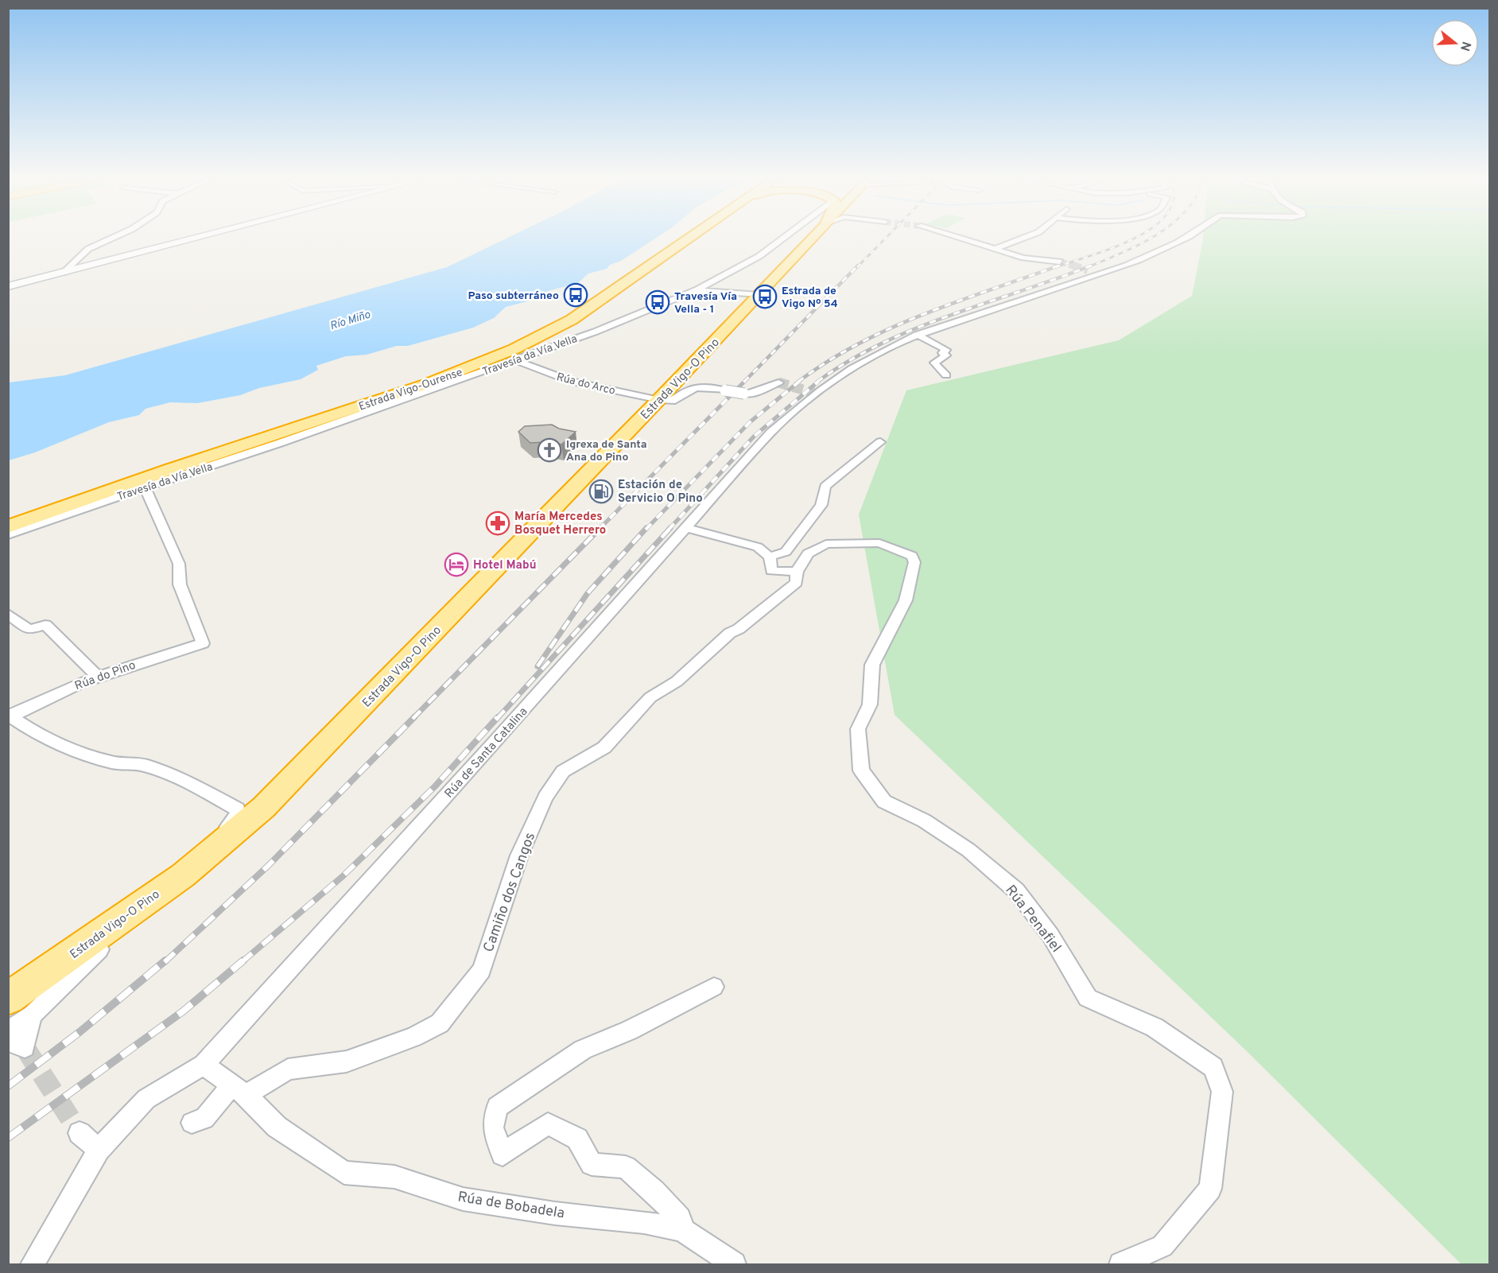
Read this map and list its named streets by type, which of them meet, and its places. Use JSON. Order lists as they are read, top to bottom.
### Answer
{
  "streets": {
    "highway": ["Estrada Vigo-O Pino", "Estrada Vigo-Ourense"],
    "street": [
      "Travesía da Vía Vella",
      "Rúa do Arco",
      "Rúa do Pino",
      "Rúa de Santa Catalina",
      "Camiño dos Cangos",
      "Rúa Penafiel",
      "Rúa de Bobadela"
    ]
  },
  "crossings": [
    ["Travesía da Vía Vella", "Rúa do Arco"],
    ["Travesía da Vía Vella", "Rúa do Pino"],
    ["Estrada Vigo-O Pino", "Rúa do Arco"],
    ["Rúa de Santa Catalina", "Rúa de Bobadela"],
    ["Camiño dos Cangos", "Rúa Penafiel"],
    ["Camiño dos Cangos", "Rúa de Bobadela"]
  ],
  "water": ["Río Miño"],
  "places": {
    "bus stop": ["Paso subterráneo", "Estrada de Vigo Nº 54", "Travesía Vía Vella - 1"],
    "church": ["Igrexa de Santa Ana do Pino"],
    "fuel station": ["Estación de Servicio O Pino"],
    "pharmacy": ["María Mercedes Bosquet Herrero"],
    "hotel": ["Hotel Mabú"]
  },
  "north": "right"
}
